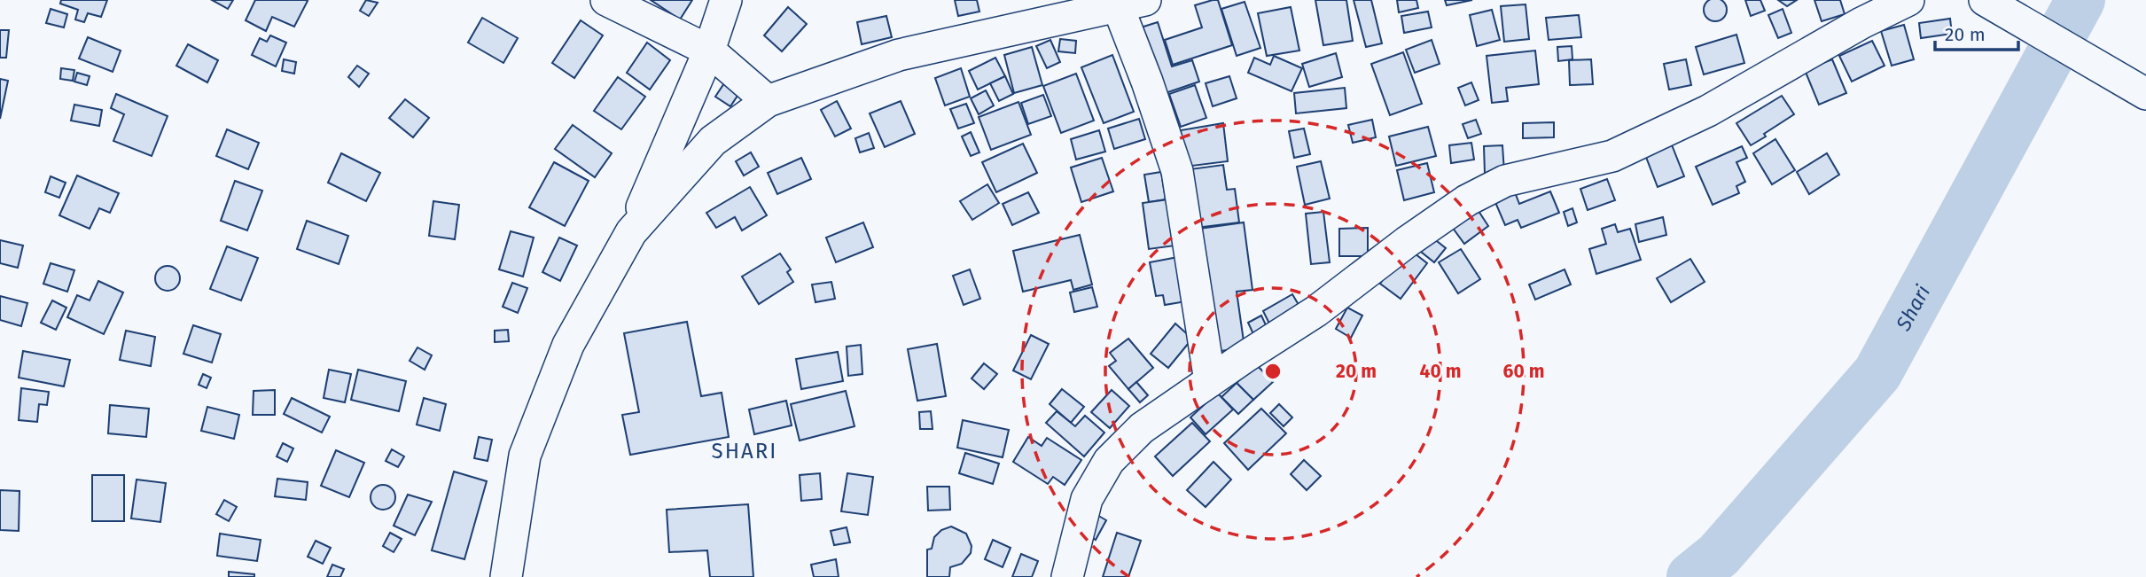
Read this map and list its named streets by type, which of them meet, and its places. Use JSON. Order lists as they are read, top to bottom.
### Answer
{
  "districts": ["SHARI"],
  "water": ["Shari"],
  "scale_bar": "20 m",
  "rings": ["20 m", "40 m", "60 m"]
}
